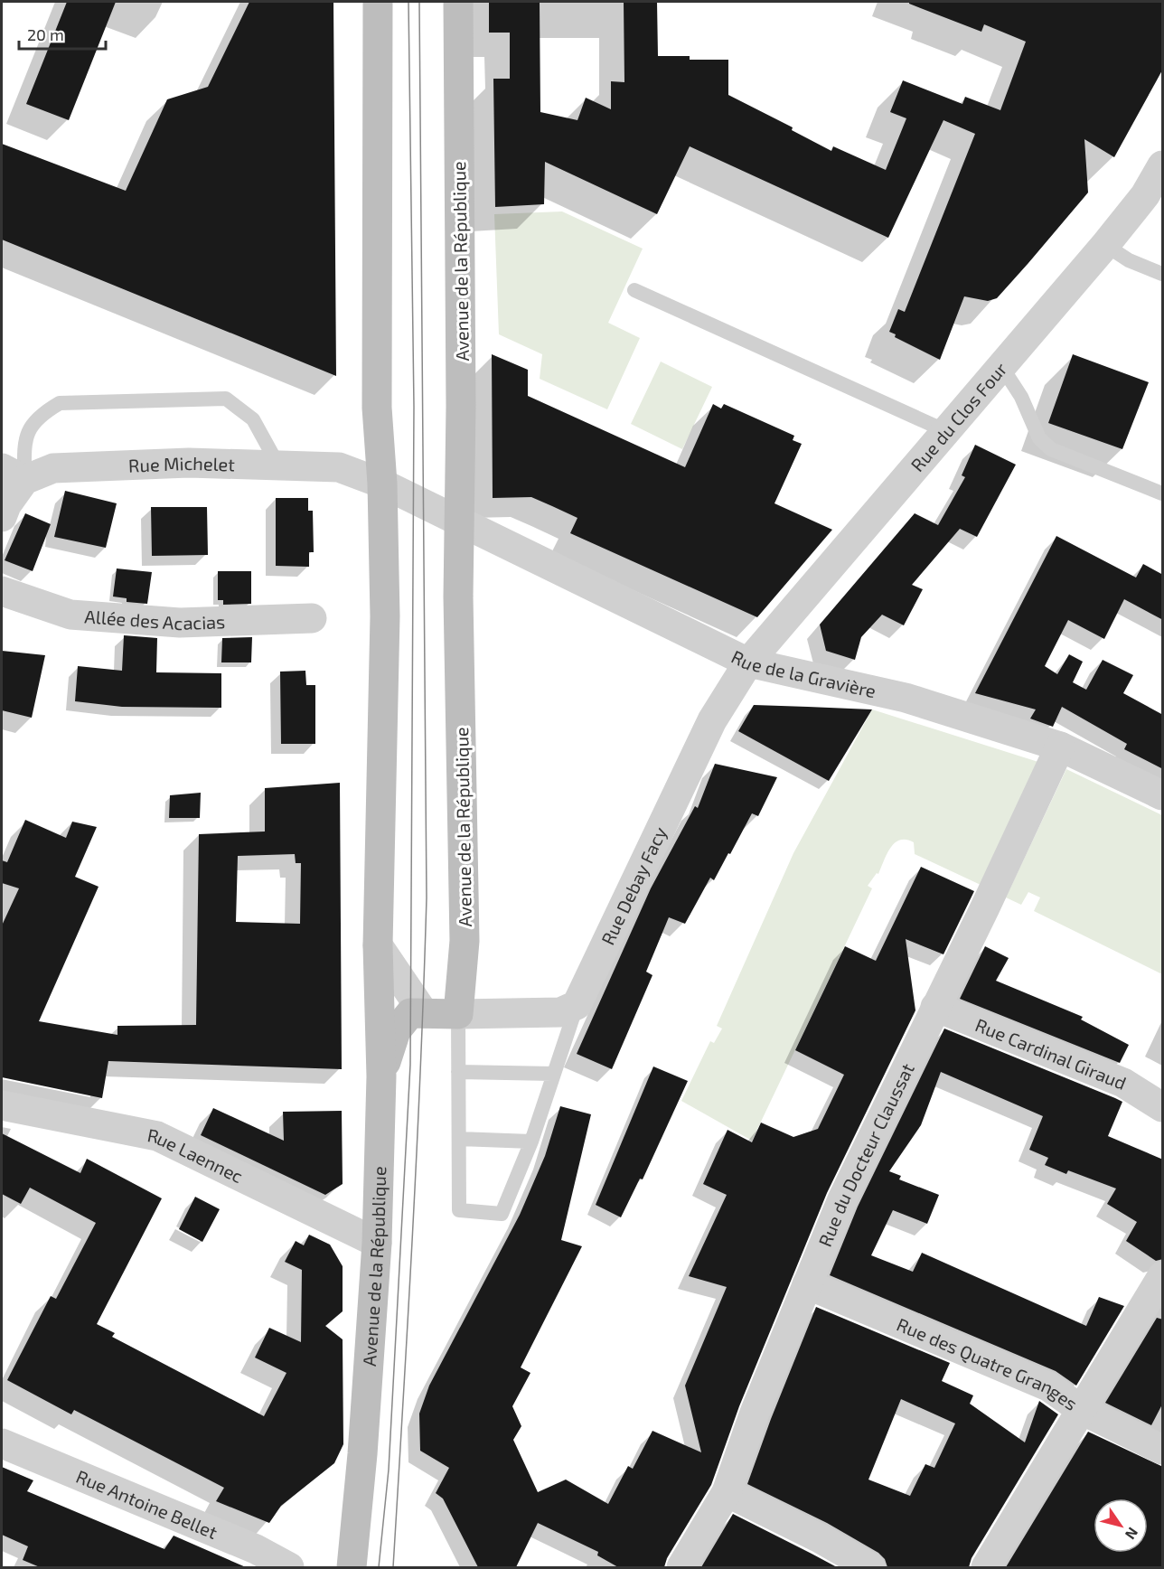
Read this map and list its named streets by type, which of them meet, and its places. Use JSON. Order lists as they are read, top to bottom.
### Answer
{
  "streets": {
    "main road": ["Avenue de la République"],
    "street": [
      "Rue du Clos Four",
      "Rue Michelet",
      "Allée des Acacias",
      "Rue de la Gravière",
      "Rue Debay Facy",
      "Rue Cardinal Giraud",
      "Rue du Docteur Claussat",
      "Rue Laennec",
      "Rue des Quatre Granges",
      "Rue Antoine Bellet"
    ]
  },
  "crossings": [
    ["Avenue de la République", "Rue Michelet"],
    ["Avenue de la République", "Rue de la Gravière"],
    ["Avenue de la République", "Rue Laennec"],
    ["Rue du Clos Four", "Rue de la Gravière"],
    ["Rue du Clos Four", "Rue Debay Facy"],
    ["Rue de la Gravière", "Rue Debay Facy"],
    ["Rue de la Gravière", "Rue du Docteur Claussat"],
    ["Rue Cardinal Giraud", "Rue du Docteur Claussat"],
    ["Rue du Docteur Claussat", "Rue des Quatre Granges"]
  ],
  "scale_bar": "20 m",
  "north": "bottom right"
}
